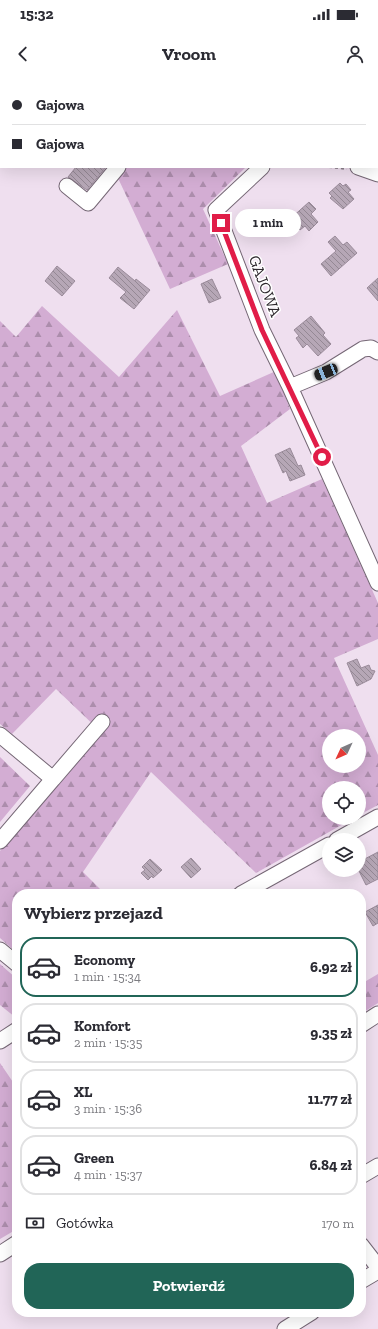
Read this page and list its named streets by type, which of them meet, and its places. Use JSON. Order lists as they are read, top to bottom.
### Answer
{
  "streets": {
    "street": ["GAJOWA"]
  },
  "north": "bottom left",
  "page": {
    "status": "15:32",
    "header": "Vroom",
    "banner": ["Gajowa", "Gajowa"],
    "bubble": "1 min",
    "heading": "Wybierz przejazd",
    "list": [
      {
        "name": "Economy",
        "note": "1 min · 15:34",
        "value": "6.92 zł"
      },
      {
        "name": "Komfort",
        "note": "2 min · 15:35",
        "value": "9.35 zł"
      },
      {
        "name": "XL",
        "note": "3 min · 15:36",
        "value": "11.77 zł"
      },
      {
        "name": "Green",
        "note": "4 min · 15:37",
        "value": "6.84 zł"
      }
    ],
    "pay": ["Gotówka", "170 m"],
    "buttons": "Potwierdź"
  }
}
